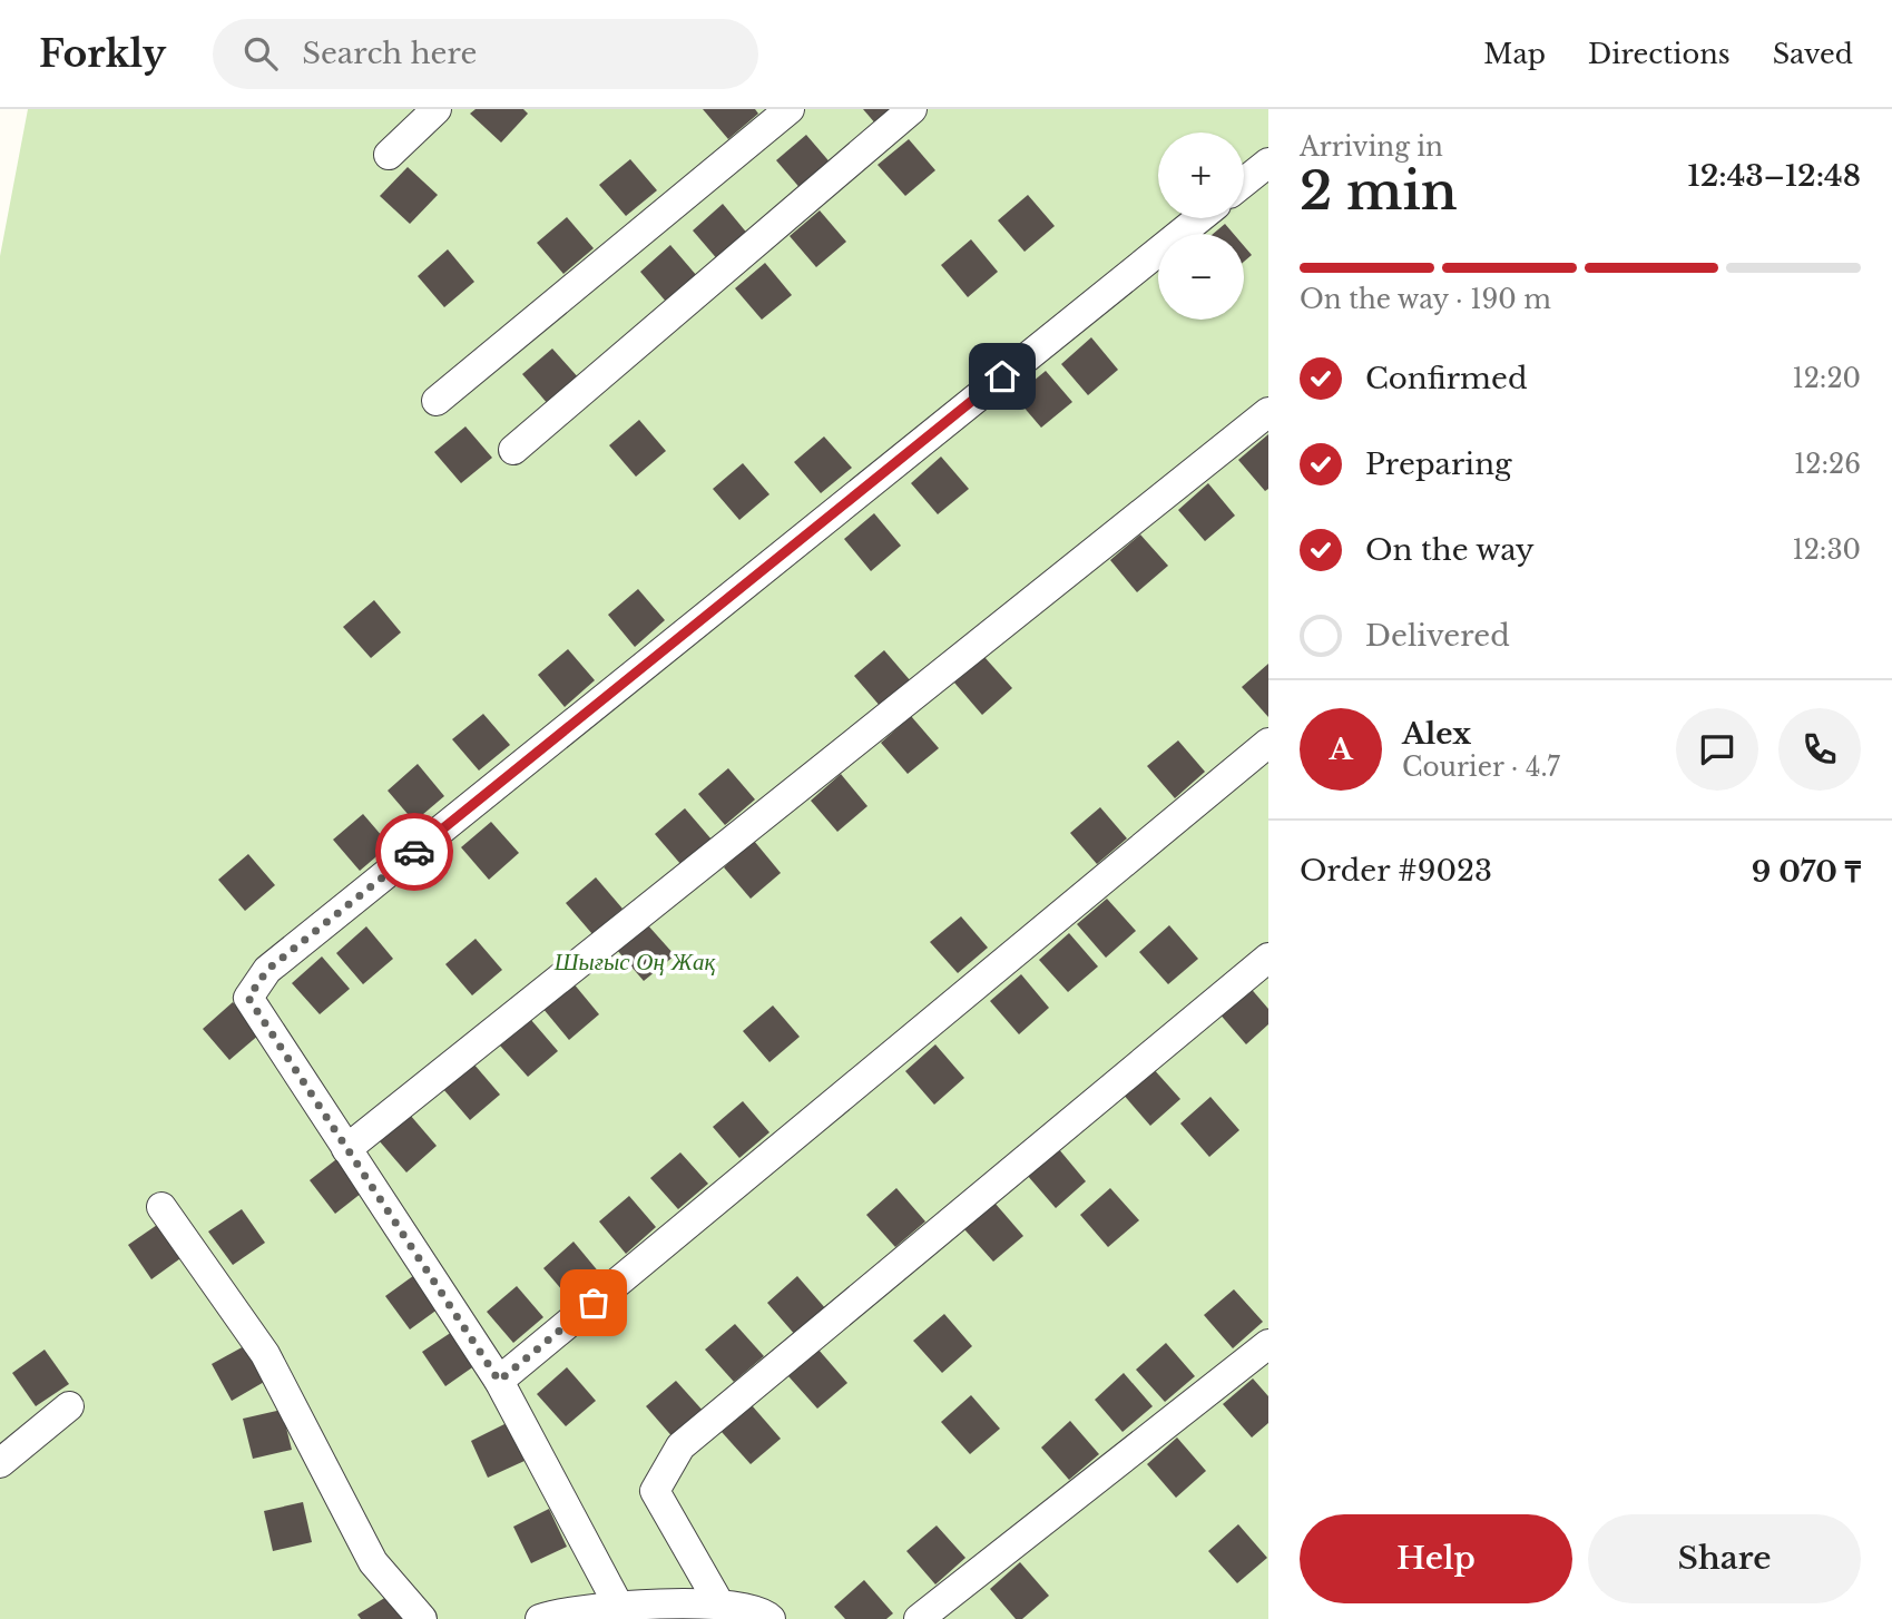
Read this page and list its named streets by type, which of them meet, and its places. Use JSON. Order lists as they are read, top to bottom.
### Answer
{
  "parks": ["Шығыс Оң Жақ"],
  "page": {
    "header": "Forkly",
    "search": "Search here",
    "nav": ["Map", "Directions", "Saved"],
    "heading": ["2 min", "Arriving in", "12:43–12:48"],
    "panel": [
      "Alex",
      "Courier · 4.7",
      "Order #9023",
      "9 070 ₸"
    ],
    "map_buttons": ["+", "−"],
    "bar": "On the way · 190 m",
    "list": [
      ["Confirmed", "12:20"],
      ["Preparing", "12:26"],
      ["On the way", "12:30"],
      "Delivered"
    ],
    "round": "A",
    "buttons": ["Help", "Share"]
  }
}
